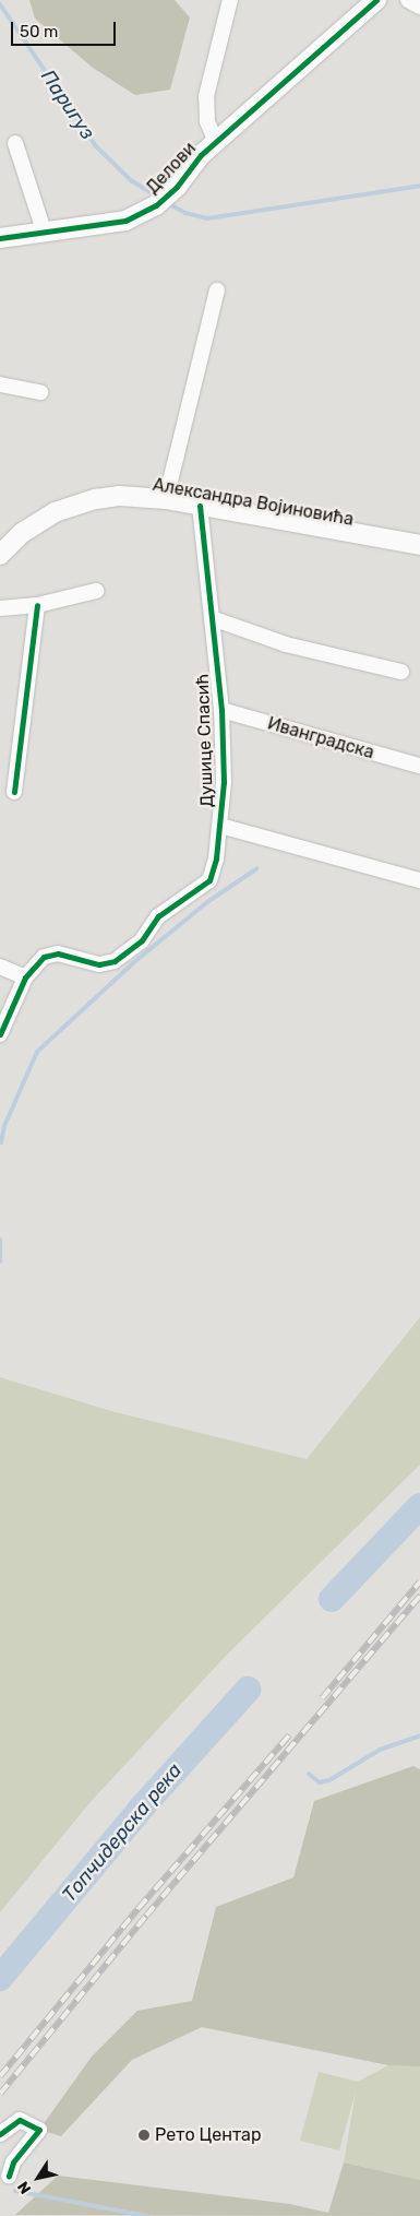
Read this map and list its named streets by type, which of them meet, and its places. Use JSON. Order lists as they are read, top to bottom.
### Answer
{
  "streets": {
    "street": [
      "Делови",
      "Александра Војиновића",
      "Иванградска",
      "Душице Спасић"
    ]
  },
  "crossings": [
    ["Александра Војиновића", "Душице Спасић"],
    ["Иванградска", "Душице Спасић"]
  ],
  "water": ["Паригуз", "Топчидерска река"],
  "places": ["Рето Центар"],
  "scale_bar": "50 m",
  "north": "bottom left"
}
